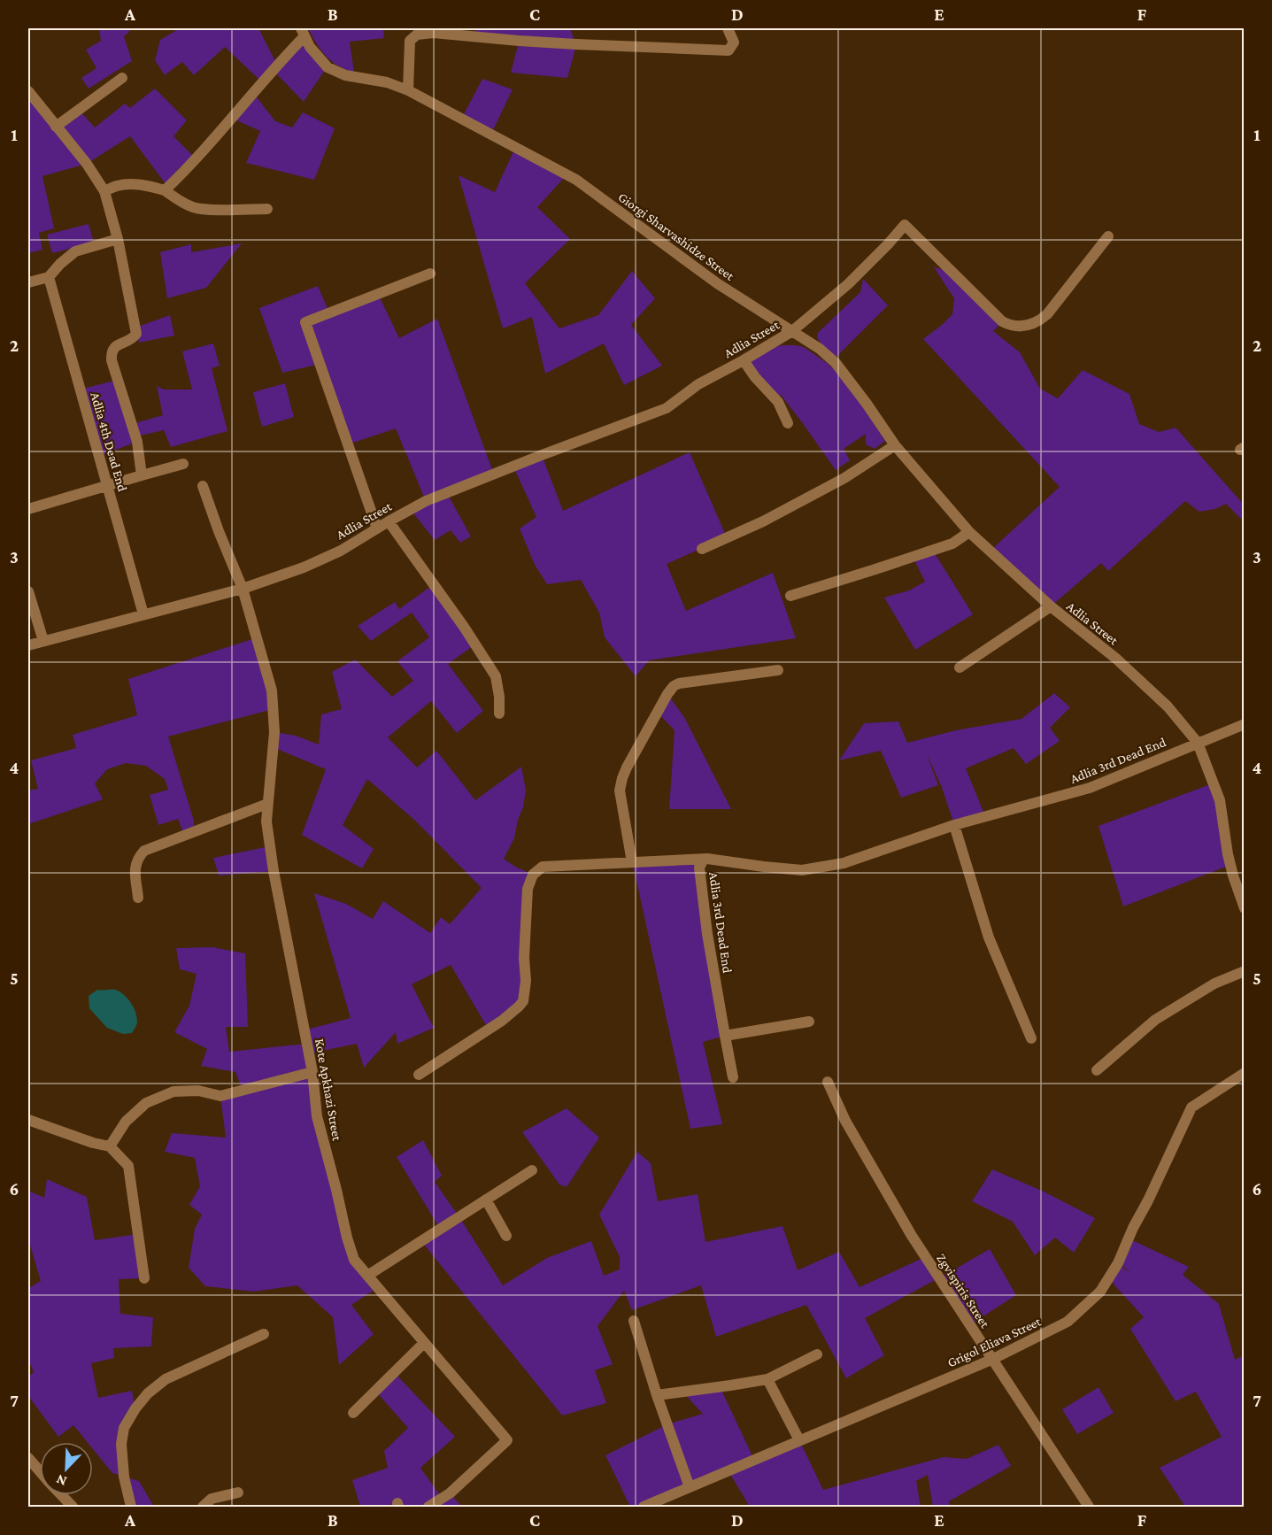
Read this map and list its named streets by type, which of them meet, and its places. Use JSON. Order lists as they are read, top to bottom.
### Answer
{
  "streets": {
    "street": [
      "Giorgi Sharvashidze Street",
      "Adlia Street",
      "Adlia 4th Dead End",
      "Adlia 3rd Dead End",
      "Kote Apkhazi Street",
      "Zgvispiris Street",
      "Grigol Eliava Street"
    ]
  },
  "crossings": [
    ["Giorgi Sharvashidze Street", "Adlia Street"],
    ["Adlia Street", "Adlia 4th Dead End"],
    ["Adlia Street", "Adlia 3rd Dead End"],
    ["Adlia Street", "Kote Apkhazi Street"],
    ["Zgvispiris Street", "Grigol Eliava Street"]
  ],
  "north": "bottom left",
  "grid": {
    "columns": [
      "A",
      "B",
      "C",
      "D",
      "E",
      "F"
    ],
    "rows": [
      "1",
      "2",
      "3",
      "4",
      "5",
      "6",
      "7"
    ]
  }
}
